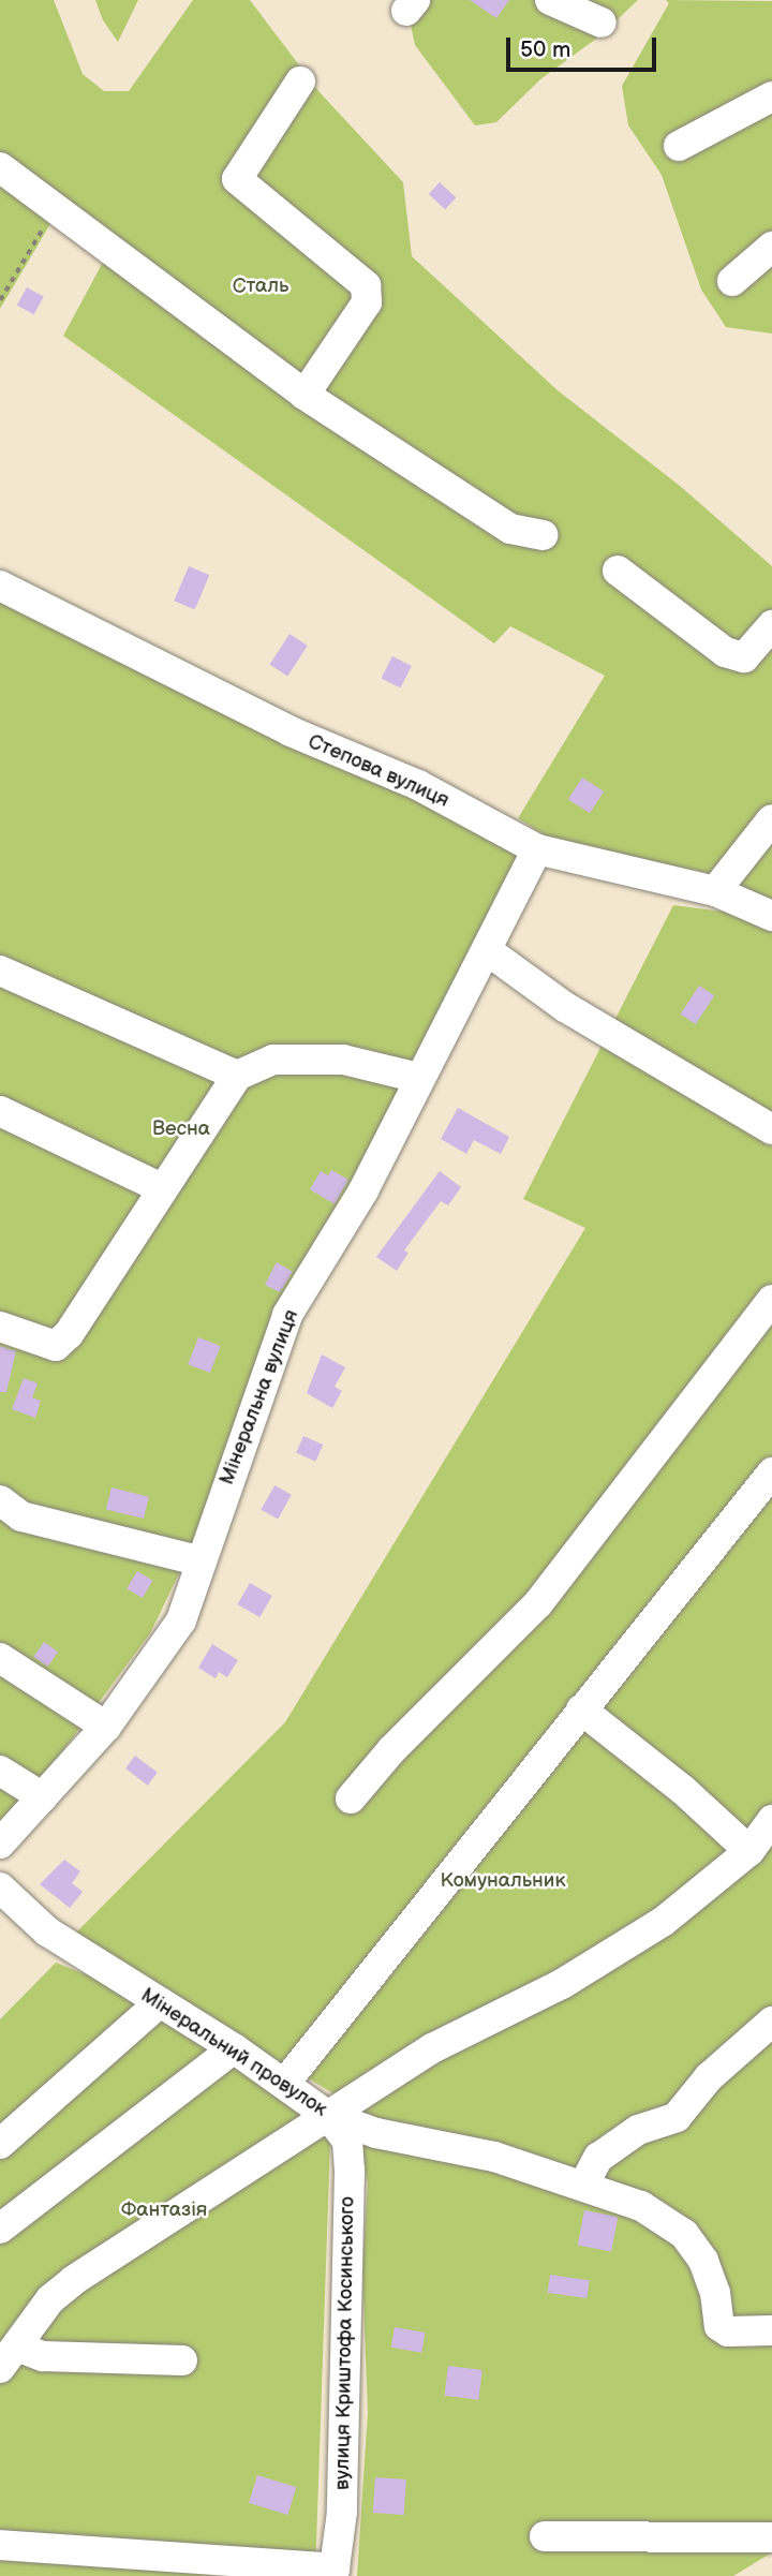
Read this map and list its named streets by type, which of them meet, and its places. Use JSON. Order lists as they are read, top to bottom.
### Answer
{
  "streets": {
    "street": [
      "Степова вулиця",
      "Мінеральна вулиця",
      "Мінеральний провулок",
      "вулиця Криштофа Косинського"
    ]
  },
  "crossings": [
    ["Степова вулиця", "Мінеральна вулиця"],
    ["Мінеральний провулок", "вулиця Криштофа Косинського"]
  ],
  "parks": [
    "Сталь",
    "Весна",
    "Комунальник",
    "Фантазія"
  ],
  "scale_bar": "50 m"
}
